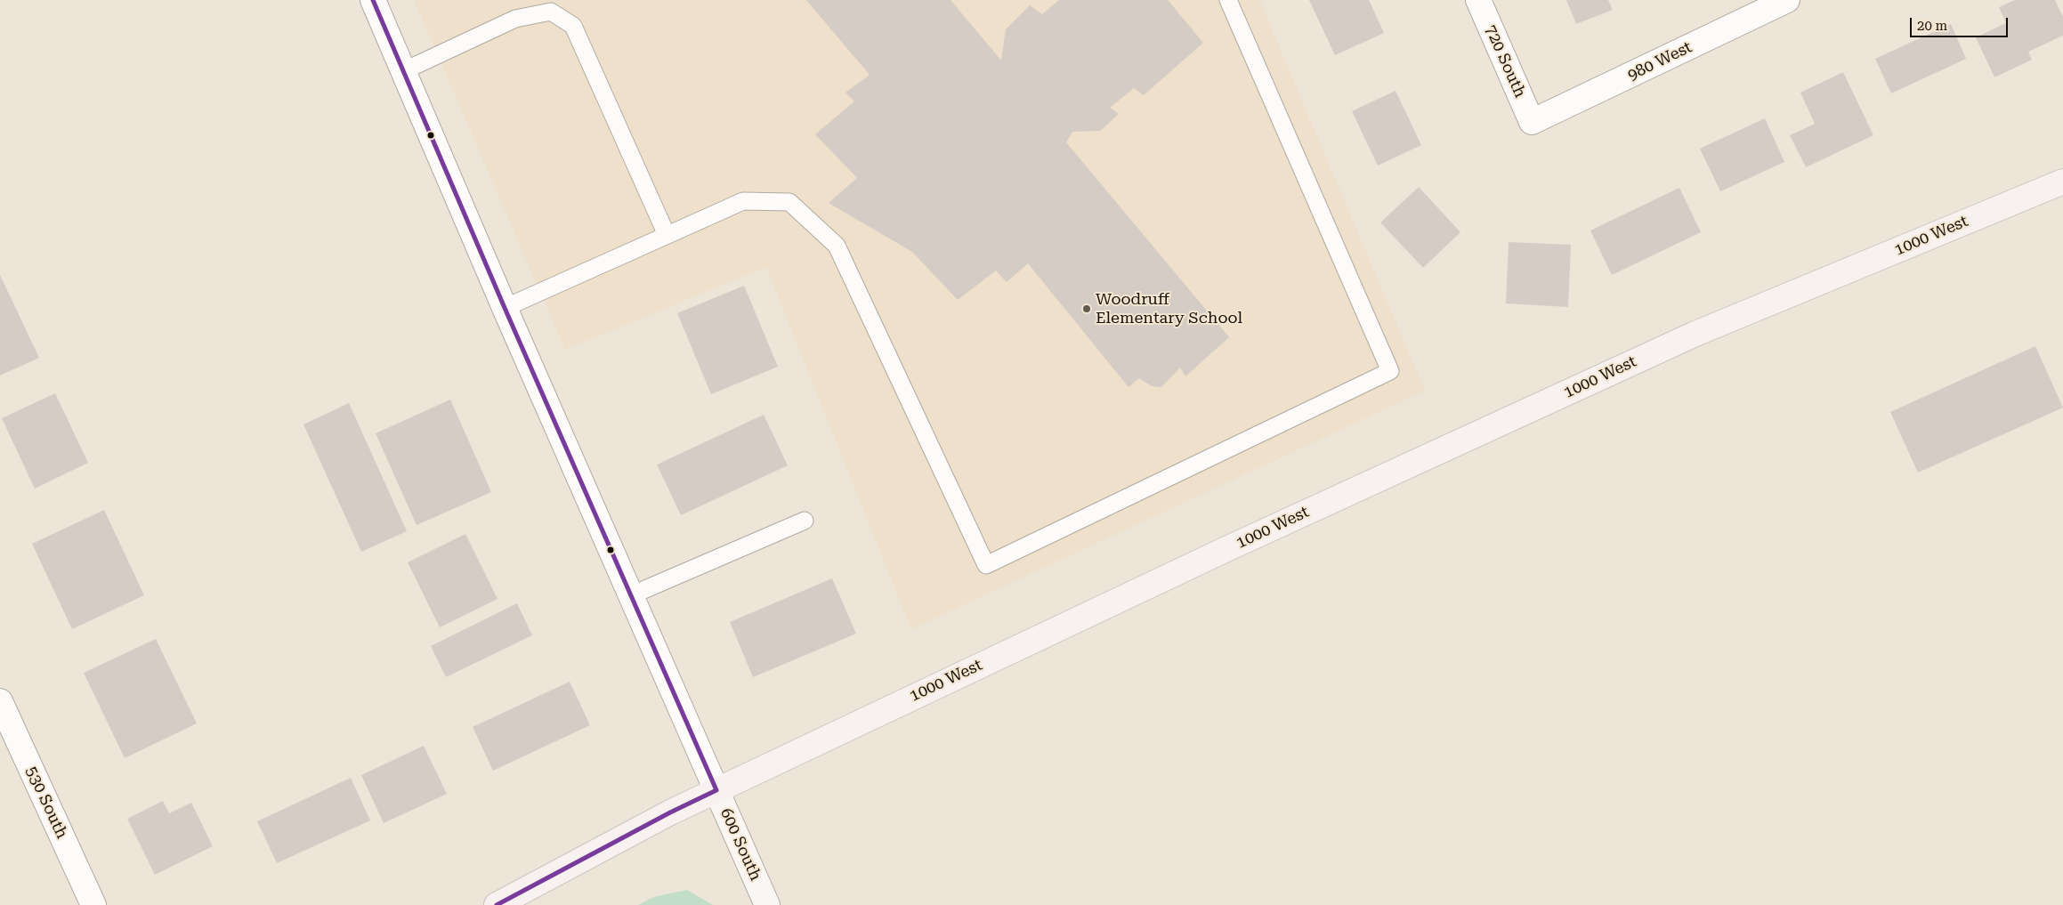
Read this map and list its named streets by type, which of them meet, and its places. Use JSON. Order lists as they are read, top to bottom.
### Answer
{
  "streets": {
    "main road": ["1000 West", "600 South"],
    "street": ["720 South", "980 West", "530 South"]
  },
  "crossings": [
    ["720 South", "980 West"],
    ["1000 West", "600 South"]
  ],
  "places": ["Woodruff Elementary School"],
  "scale_bar": "20 m"
}
